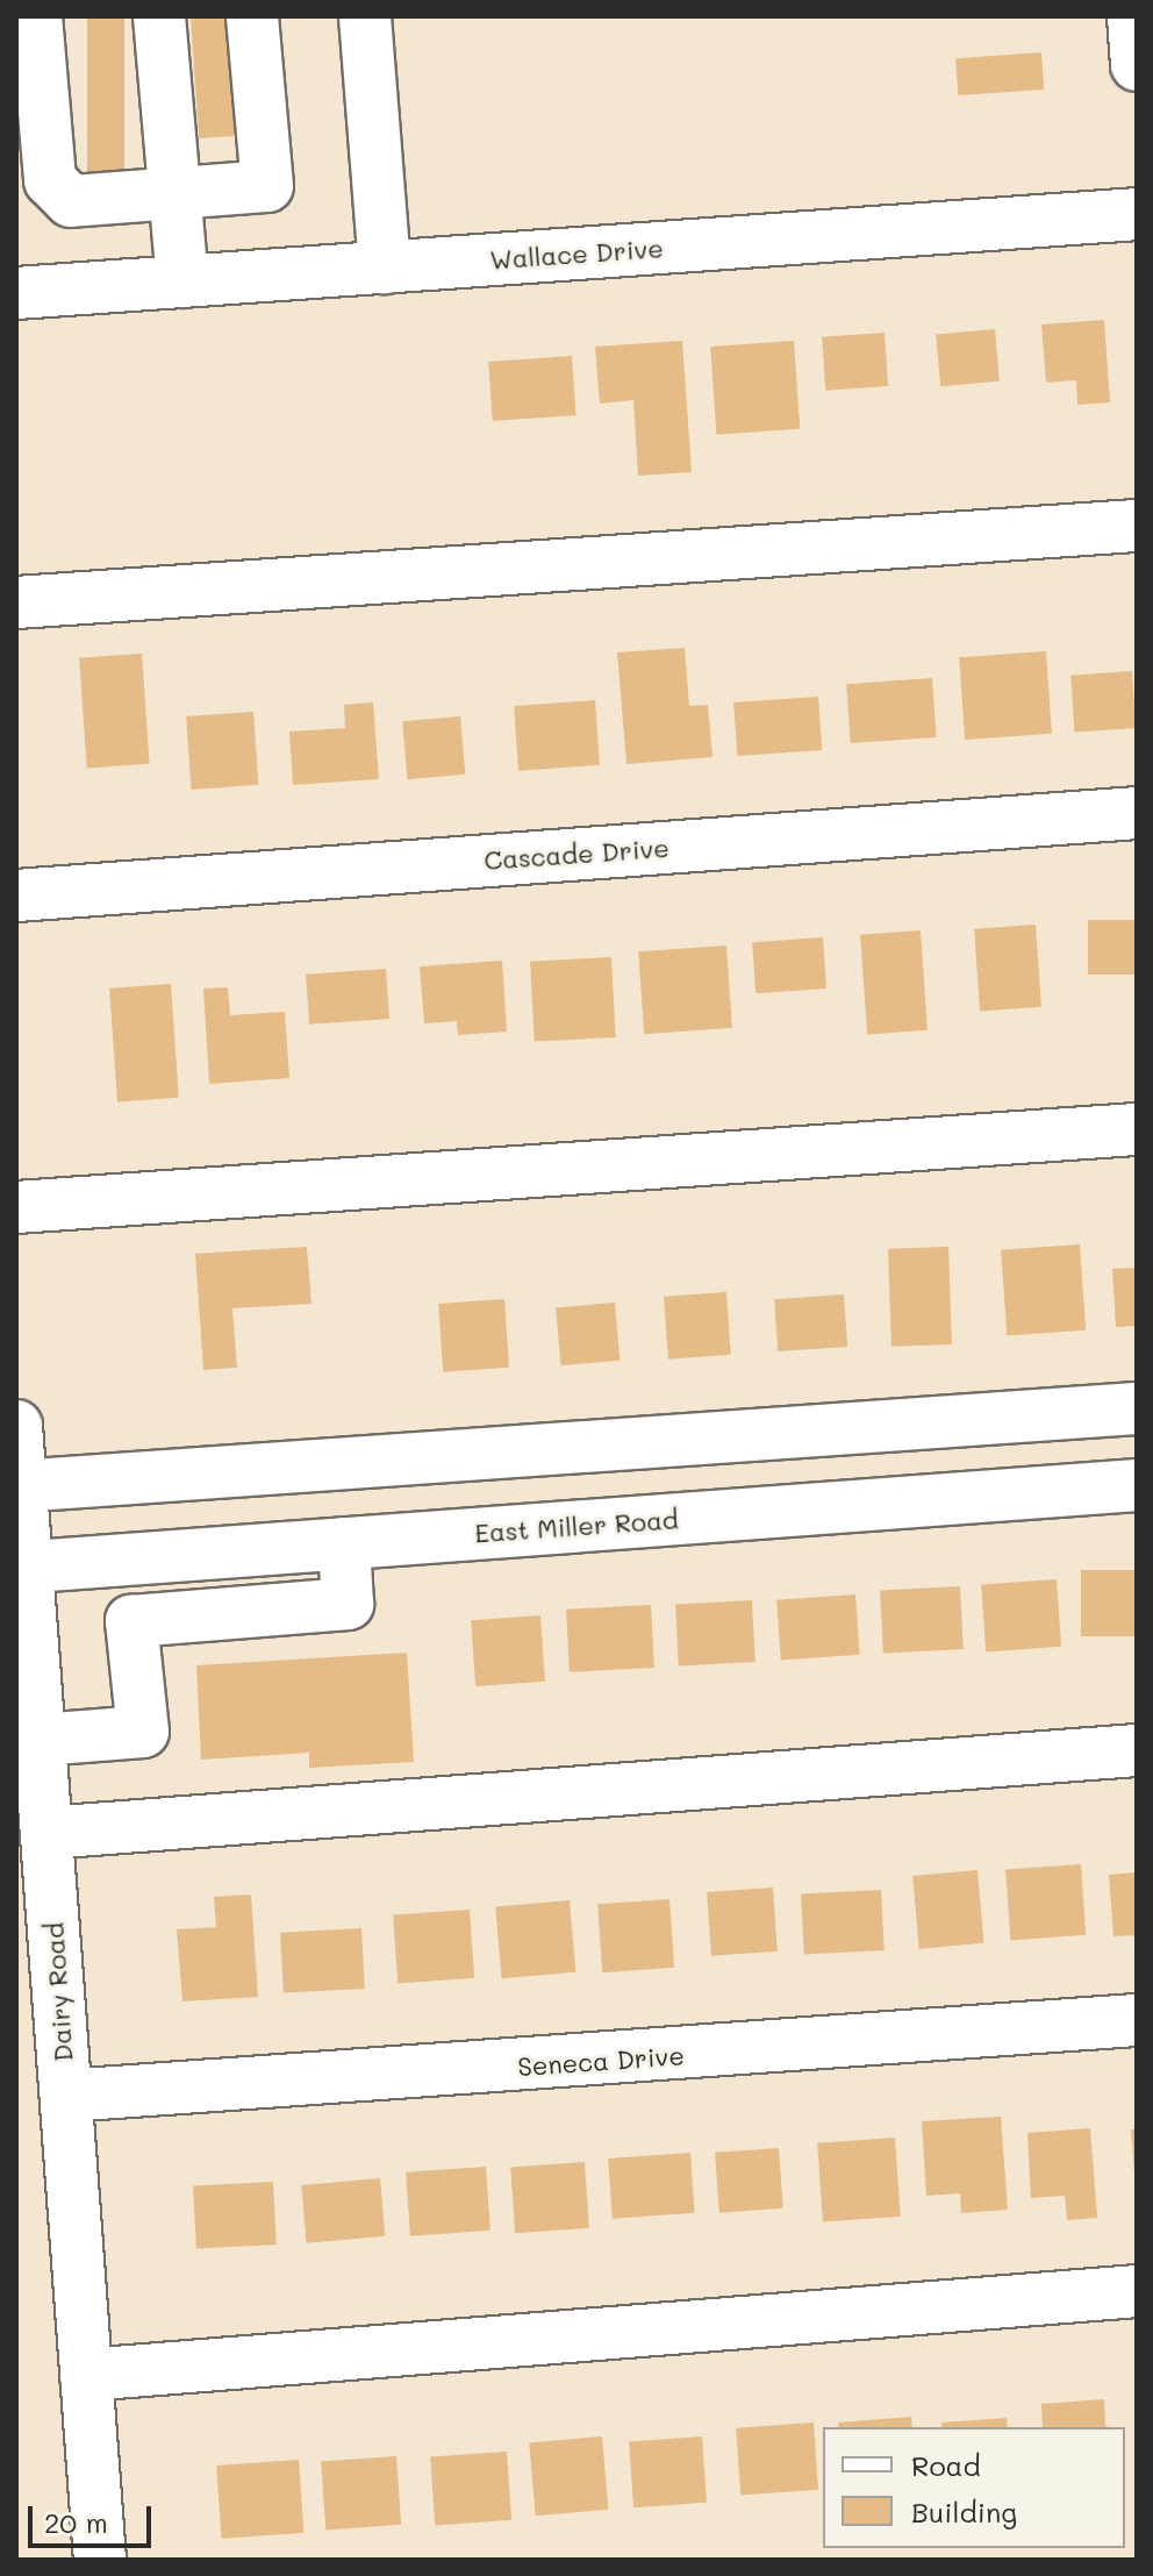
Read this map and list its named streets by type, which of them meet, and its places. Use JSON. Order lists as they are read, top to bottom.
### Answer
{
  "streets": {
    "street": [
      "Wallace Drive",
      "Cascade Drive",
      "East Miller Road",
      "Dairy Road",
      "Seneca Drive"
    ]
  },
  "crossings": [
    ["East Miller Road", "Dairy Road"],
    ["Dairy Road", "Seneca Drive"]
  ],
  "legend": ["Road", "Building"],
  "scale_bar": "20 m"
}
